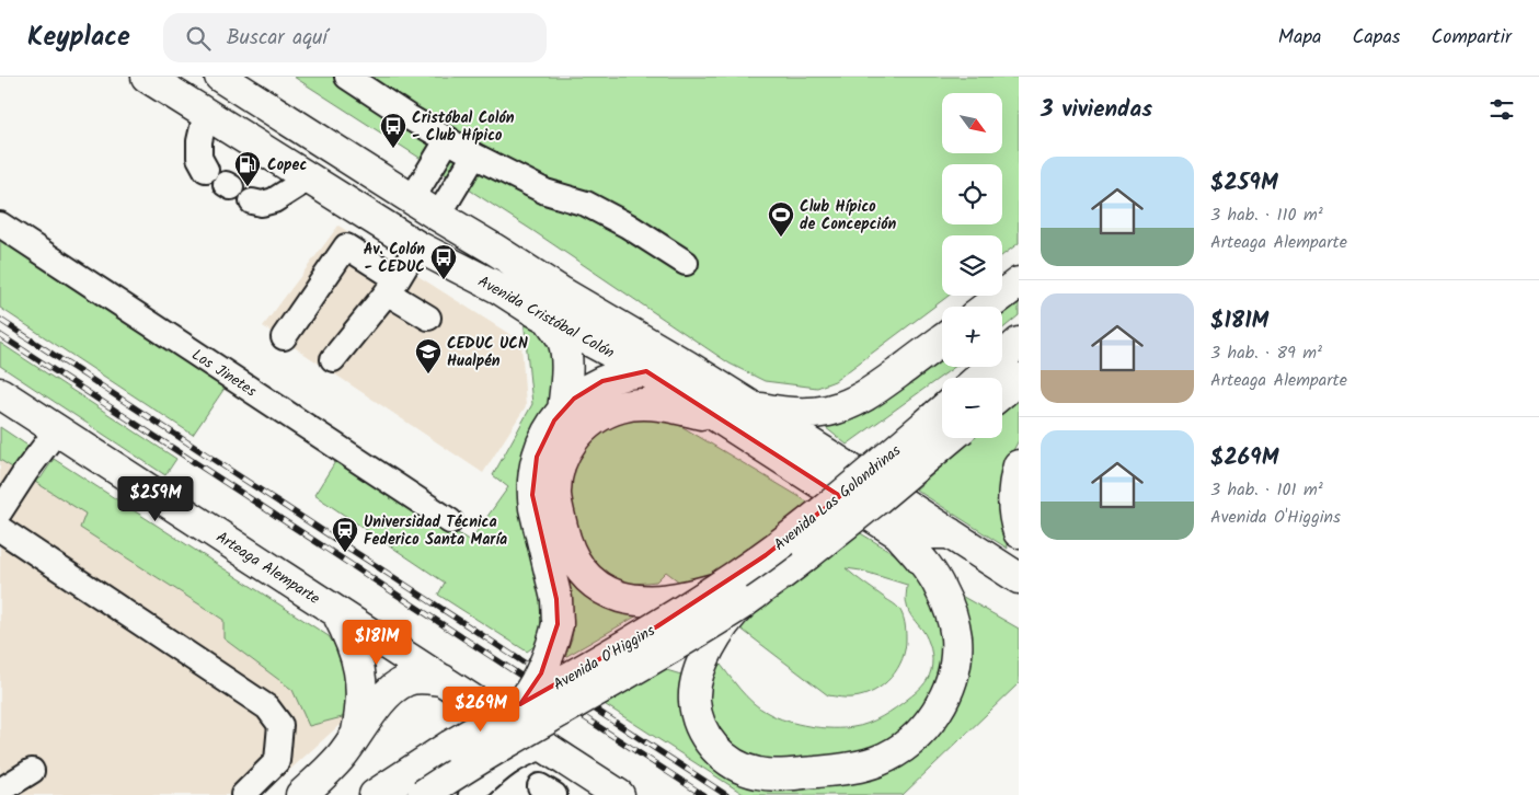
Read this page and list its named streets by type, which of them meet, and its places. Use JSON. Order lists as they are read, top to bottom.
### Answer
{
  "streets": {
    "main road": [
      "Avenida Cristóbal Colón",
      "Avenida Las Golondrinas",
      "Arteaga Alemparte",
      "Avenida O'Higgins"
    ],
    "street": ["Los Jinetes"]
  },
  "crossings": [
    ["Avenida Cristóbal Colón", "Avenida Las Golondrinas"],
    ["Avenida Cristóbal Colón", "Avenida O'Higgins"],
    ["Avenida Las Golondrinas", "Avenida O'Higgins"]
  ],
  "places": {
    "bus stop": ["Cristóbal Colón - Club Hípico", "Av. Colón - CEDUC"],
    "fuel station": ["Copec"],
    "sports": ["Club Hípico de Concepción"],
    "school or university": ["CEDUC UCN Hualpén"],
    "station": ["Universidad Técnica Federico Santa María"]
  },
  "north": "bottom right",
  "page": {
    "header": "Keyplace",
    "search": "Buscar aquí",
    "nav": ["Mapa", "Capas", "Compartir"],
    "heading": "3 viviendas",
    "map_buttons": ["+", "−"],
    "list": [
      {
        "name": "$259M",
        "note": "3 hab. · 110 m² · Arteaga Alemparte"
      },
      {
        "name": "$181M",
        "note": "3 hab. · 89 m² · Arteaga Alemparte"
      },
      {
        "name": "$269M",
        "note": "3 hab. · 101 m² · Avenida O'Higgins"
      }
    ],
    "price": ["$259M", "$181M", "$269M"]
  }
}
